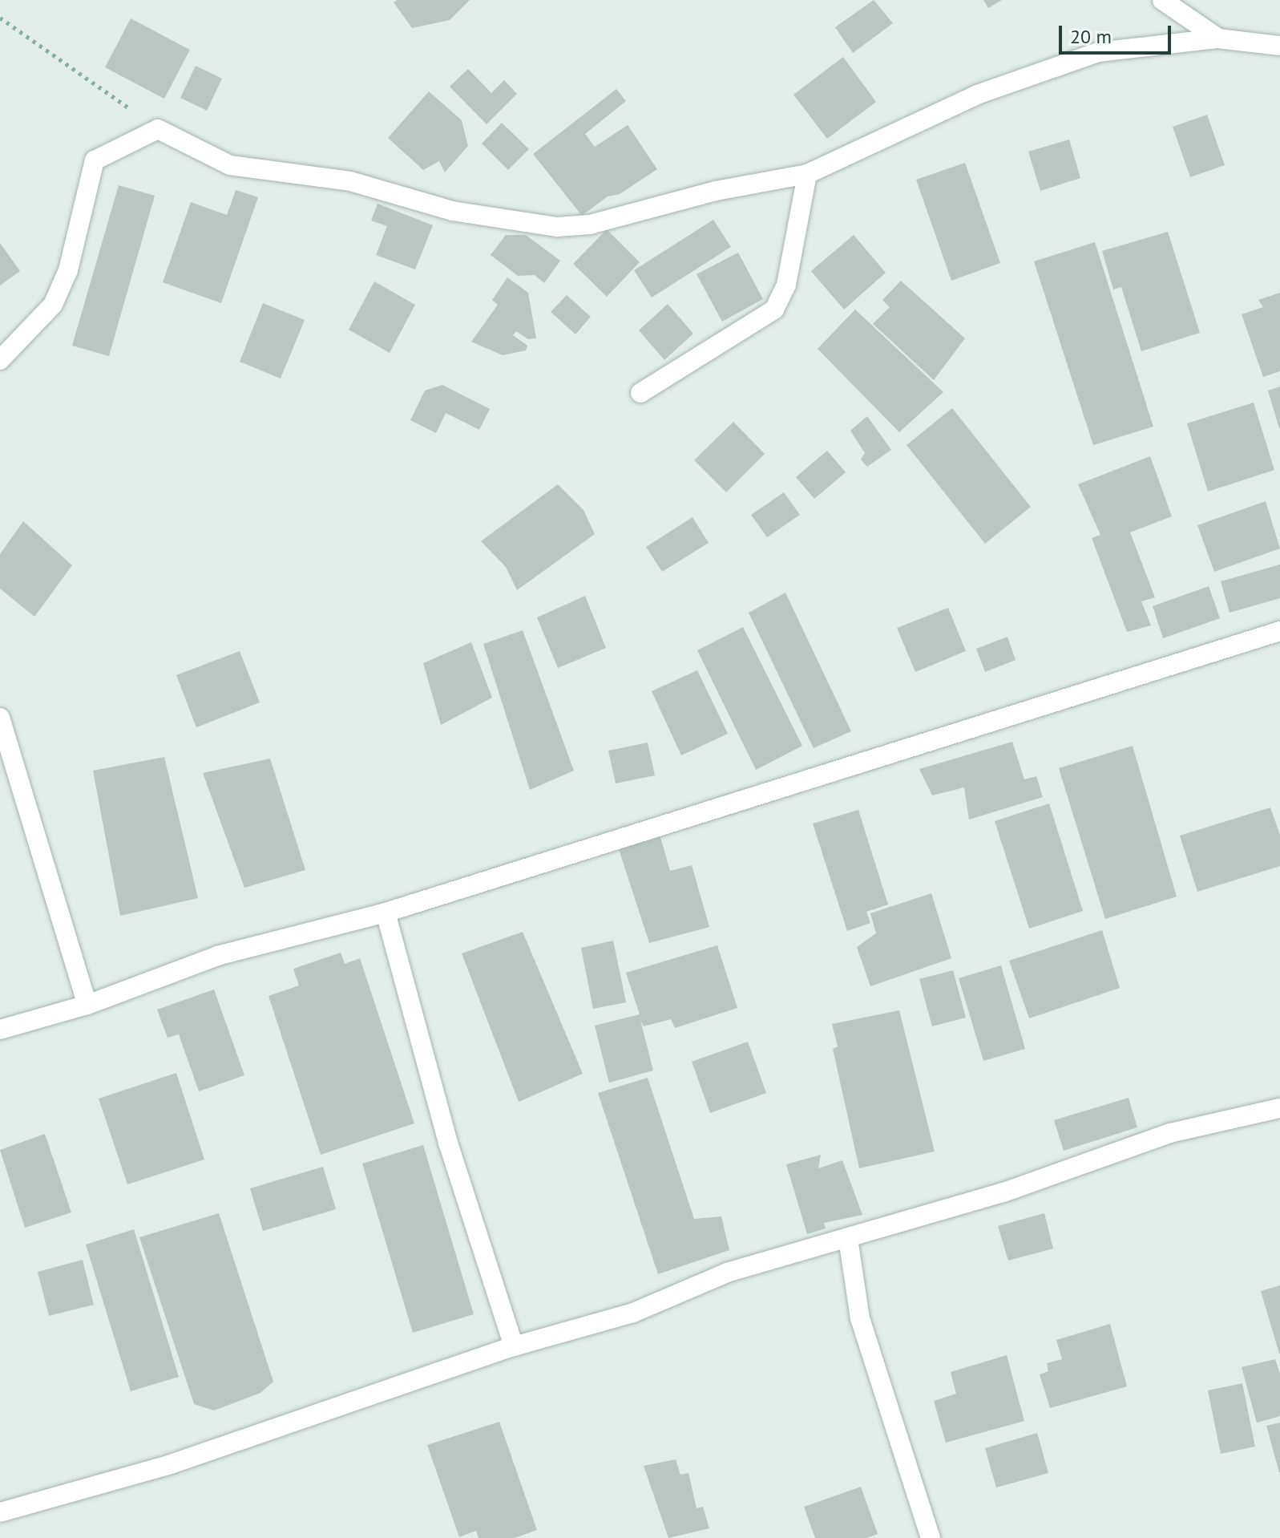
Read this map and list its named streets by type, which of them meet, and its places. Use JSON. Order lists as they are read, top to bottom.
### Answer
{
  "scale_bar": "20 m"
}
